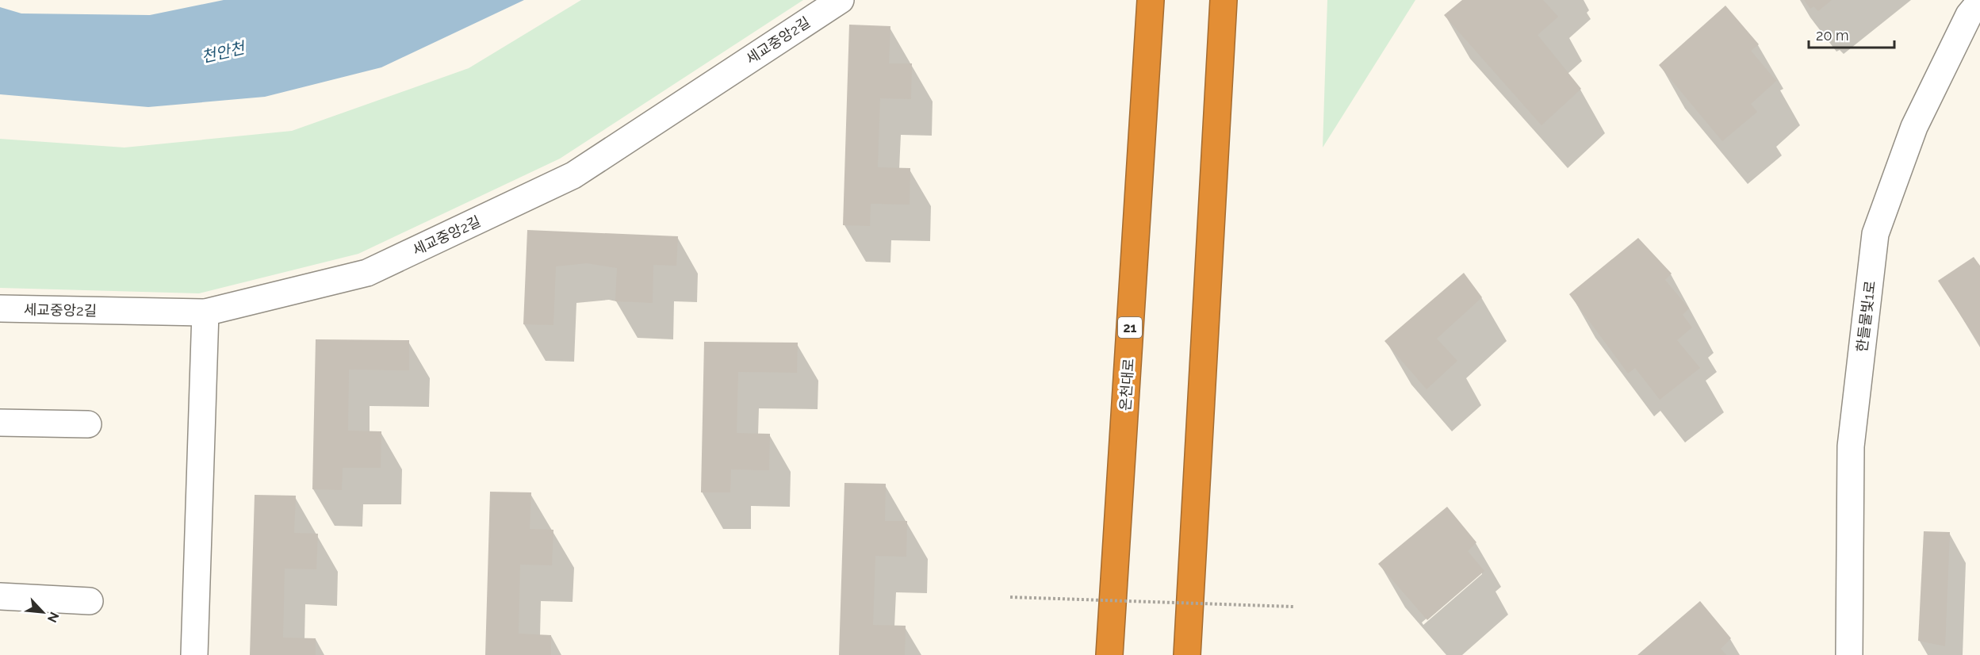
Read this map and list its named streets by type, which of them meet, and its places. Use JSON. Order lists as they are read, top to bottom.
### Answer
{
  "streets": {
    "highway": ["21", "온천대로"],
    "street": ["세교중앙2길", "한들물빛1로"]
  },
  "water": ["천안천"],
  "scale_bar": "20 m",
  "north": "bottom right"
}
